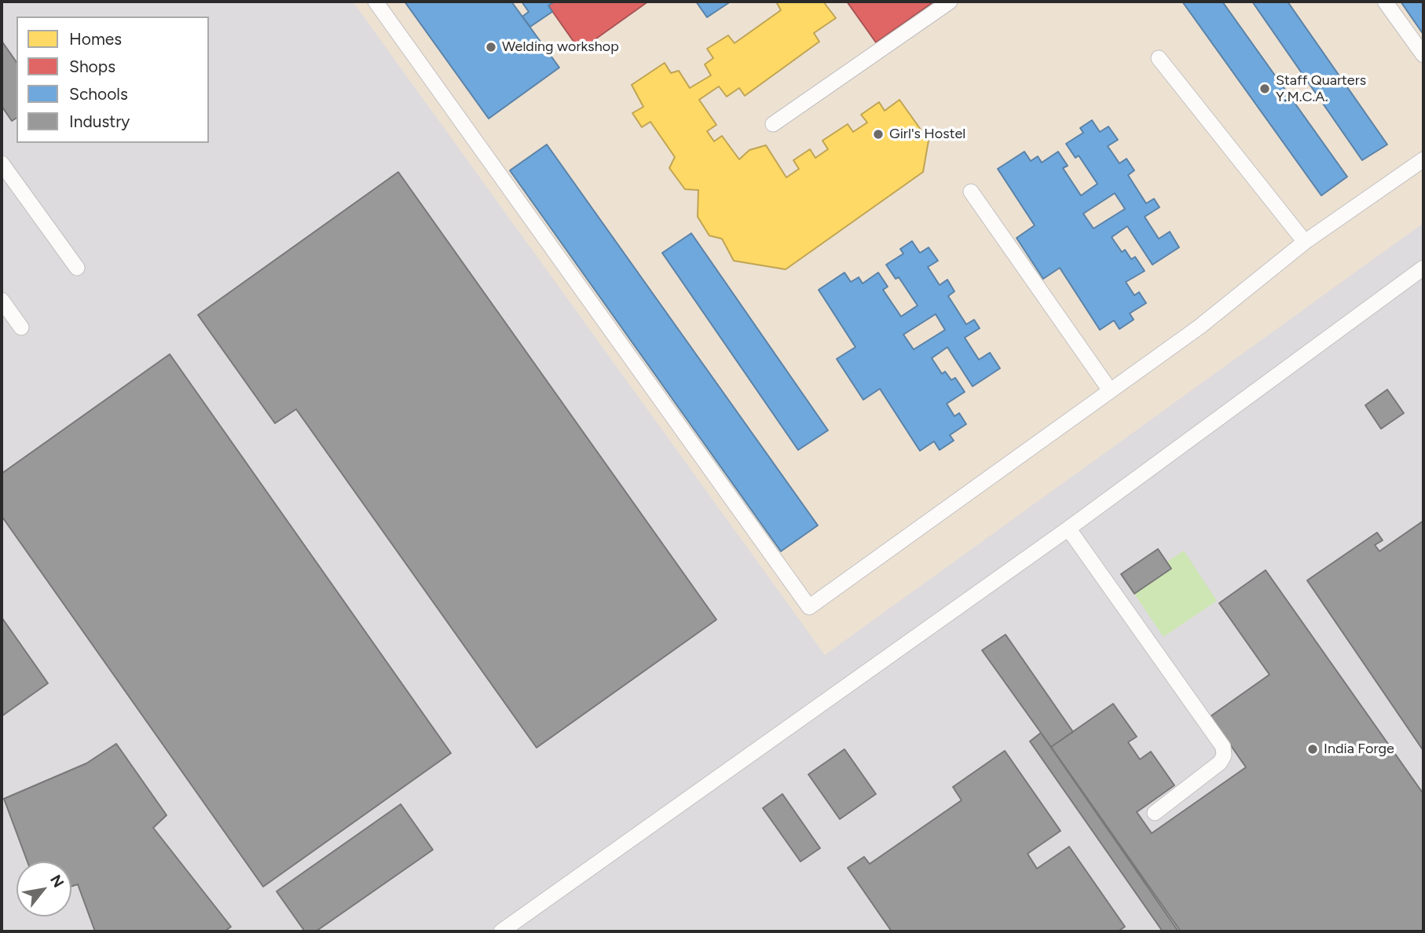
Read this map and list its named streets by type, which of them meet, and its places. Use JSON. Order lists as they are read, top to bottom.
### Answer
{
  "places": [
    "Welding workshop",
    "Staff Quarters Y.M.C.A.",
    "Girl's Hostel",
    "India Forge"
  ],
  "legend": [
    "Homes",
    "Shops",
    "Schools",
    "Industry"
  ],
  "north": "top right"
}
